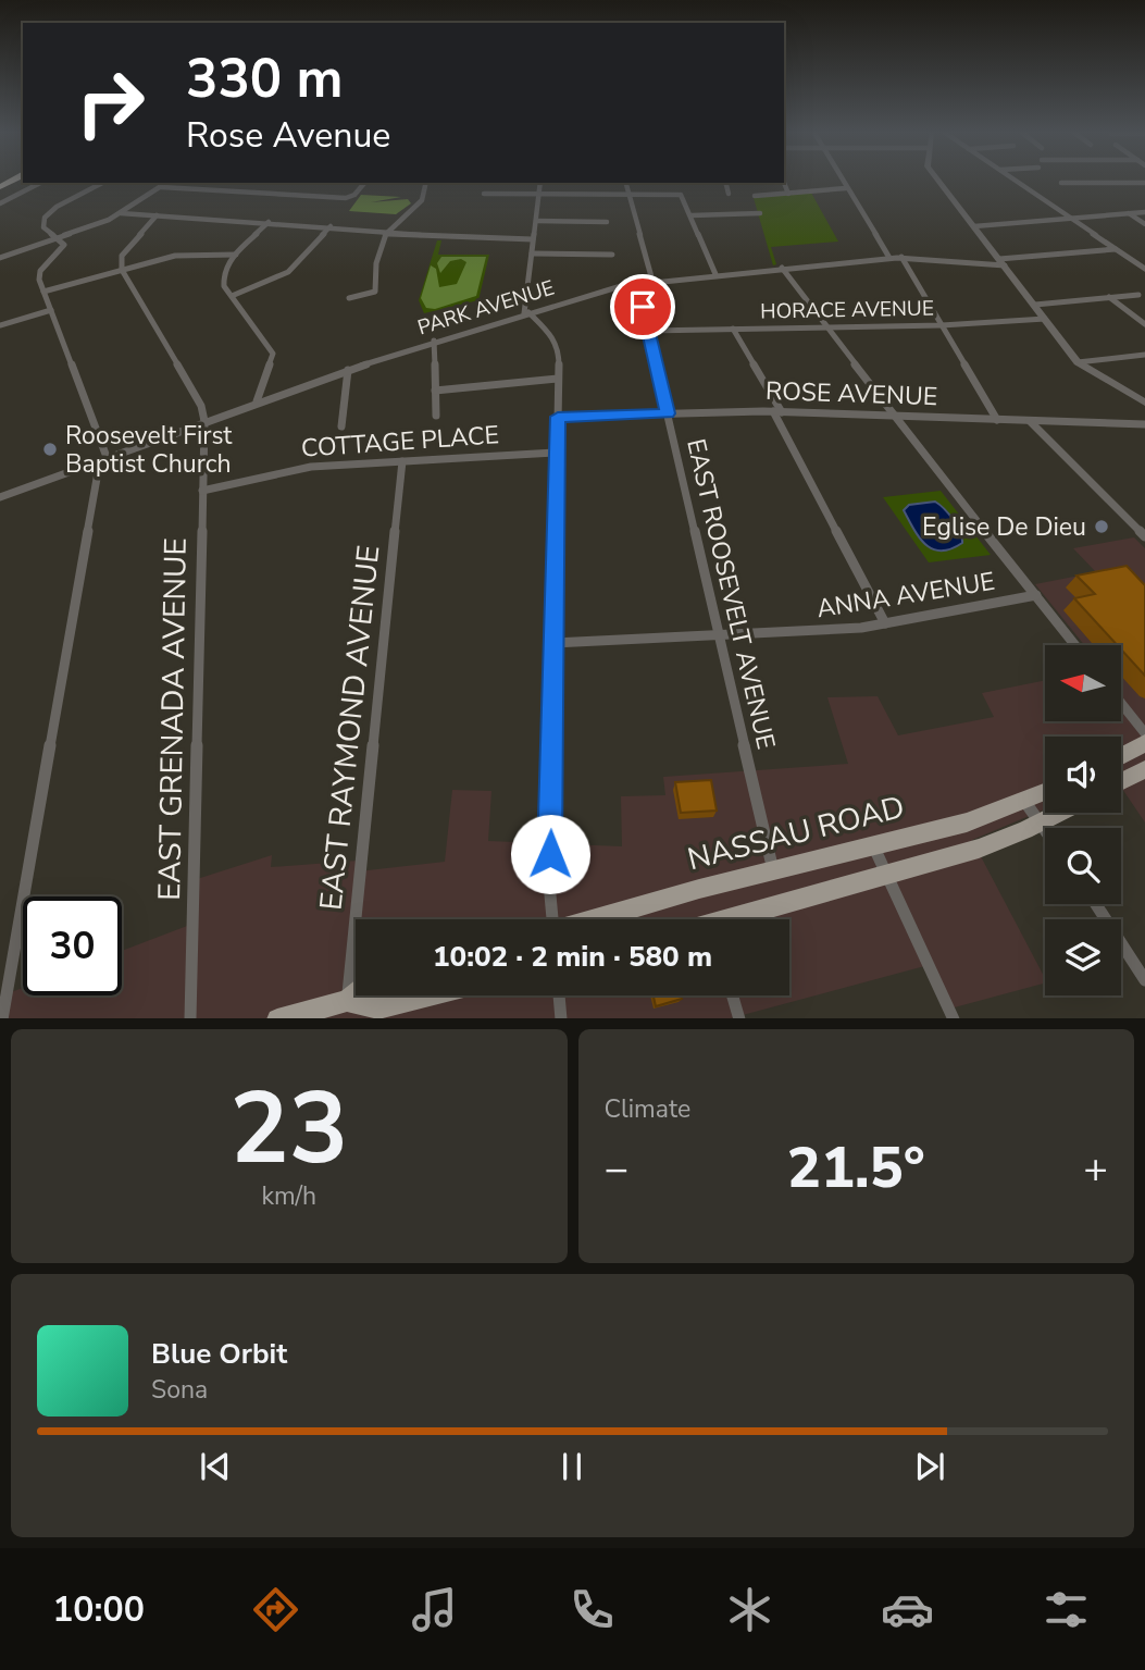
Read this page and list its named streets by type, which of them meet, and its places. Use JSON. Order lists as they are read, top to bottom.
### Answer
{
  "streets": {
    "main road": ["NASSAU ROAD"],
    "street": [
      "PARK AVENUE",
      "HORACE AVENUE",
      "ROSE AVENUE",
      "COTTAGE PLACE",
      "EAST ROOSEVELT AVENUE",
      "ANNA AVENUE",
      "EAST GRENADA AVENUE",
      "EAST RAYMOND AVENUE"
    ]
  },
  "crossings": [
    ["PARK AVENUE", "EAST ROOSEVELT AVENUE"],
    ["PARK AVENUE", "EAST GRENADA AVENUE"],
    ["HORACE AVENUE", "EAST ROOSEVELT AVENUE"],
    ["ROSE AVENUE", "EAST ROOSEVELT AVENUE"],
    ["COTTAGE PLACE", "EAST GRENADA AVENUE"],
    ["COTTAGE PLACE", "EAST RAYMOND AVENUE"],
    ["EAST ROOSEVELT AVENUE", "ANNA AVENUE"],
    ["EAST ROOSEVELT AVENUE", "NASSAU ROAD"]
  ],
  "places": ["Roosevelt First Baptist Church", "Eglise De Dieu"],
  "north": "left",
  "page": {
    "turn": ["330 m", "Rose Avenue"],
    "limit": "30",
    "trip": "10:02 · 2 min · 580 m",
    "tile": [
      ["23", "km/h"],
      "Climate"
    ],
    "heat": ["−", "21.5°", "+"],
    "song": ["Blue Orbit", "Sona"],
    "tabs": "10:00"
  }
}
